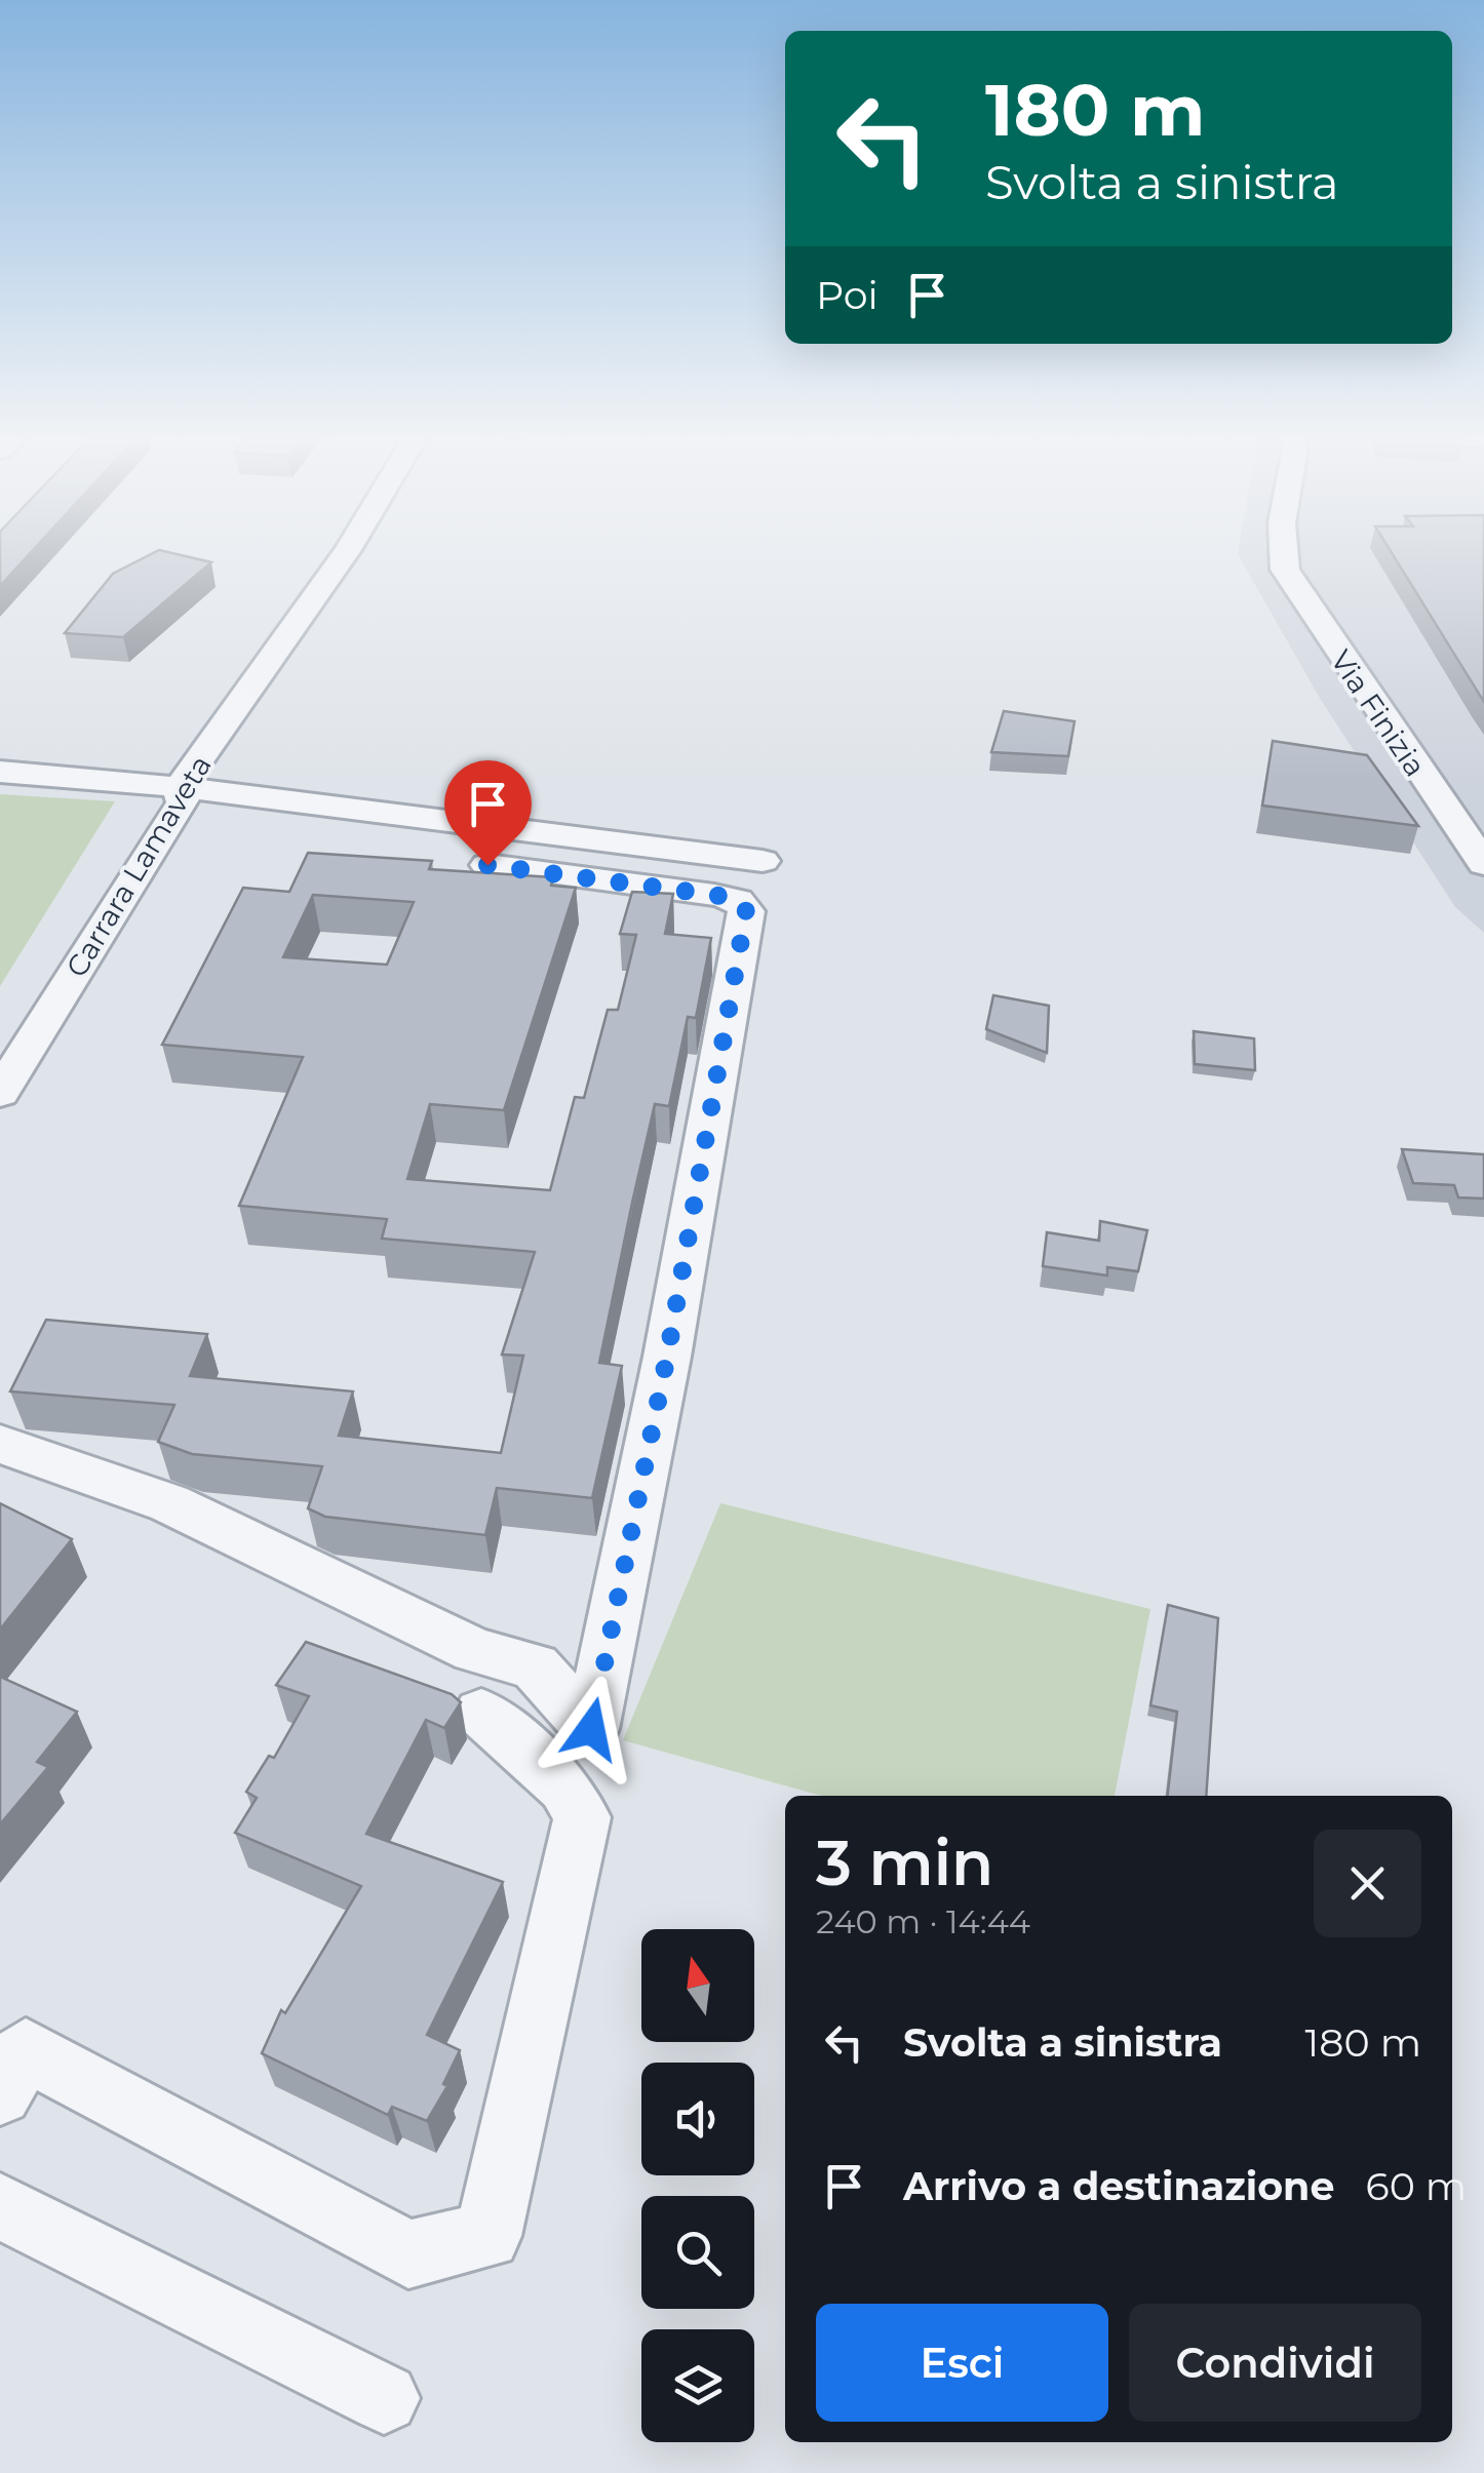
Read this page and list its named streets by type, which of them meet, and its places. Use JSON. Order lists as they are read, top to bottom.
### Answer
{
  "streets": {
    "street": ["Via Finizia", "Carrara Lamaveta"]
  },
  "north": "top",
  "page": {
    "turn": ["180 m", "Svolta a sinistra"],
    "then": "Poi",
    "heading": ["3 min", "240 m · 14:44"],
    "list": [
      {
        "name": "Svolta a sinistra",
        "value": "180 m"
      },
      {
        "name": "Arrivo a destinazione",
        "value": "60 m"
      }
    ],
    "buttons": ["Esci", "Condividi"]
  }
}
